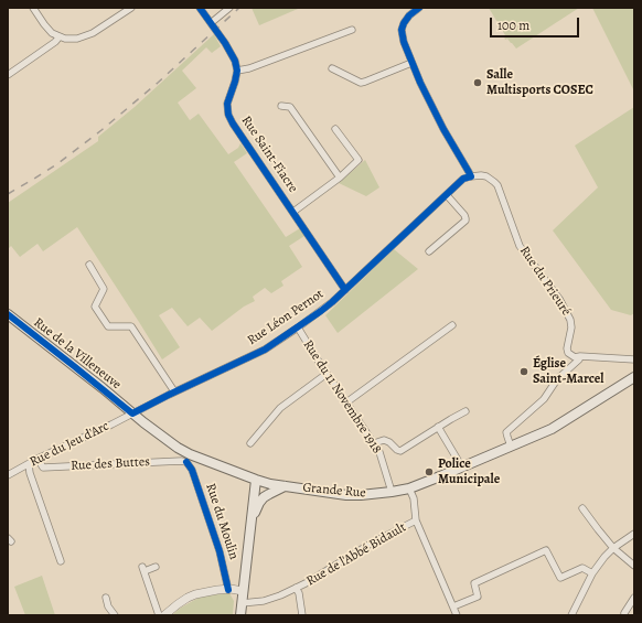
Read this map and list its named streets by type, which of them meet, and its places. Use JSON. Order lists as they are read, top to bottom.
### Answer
{
  "streets": {
    "main road": ["Rue de la Villeneuve", "Grande Rue"],
    "street": [
      "Rue Saint-Fiacre",
      "Rue du Prieuré",
      "Rue Léon Pernot",
      "Rue du 11 Novembre 1918",
      "Rue du Jeu d'Arc",
      "Rue des Buttes",
      "Rue du Moulin",
      "Rue de l'Abbé Bidault"
    ]
  },
  "crossings": [
    ["Rue Saint-Fiacre", "Rue Léon Pernot"],
    ["Rue du Prieuré", "Rue Léon Pernot"],
    ["Rue Léon Pernot", "Rue de la Villeneuve"],
    ["Rue Léon Pernot", "Rue du 11 Novembre 1918"],
    ["Rue Léon Pernot", "Rue du Jeu d'Arc"],
    ["Rue Léon Pernot", "Grande Rue"],
    ["Rue de la Villeneuve", "Rue du Jeu d'Arc"],
    ["Rue de la Villeneuve", "Grande Rue"],
    ["Rue du 11 Novembre 1918", "Grande Rue"],
    ["Rue du Jeu d'Arc", "Rue des Buttes"],
    ["Rue du Jeu d'Arc", "Grande Rue"],
    ["Rue des Buttes", "Rue du Moulin"]
  ],
  "places": ["Salle Multisports COSEC", "Église Saint-Marcel", "Police Municipale"],
  "scale_bar": "100 m"
}
